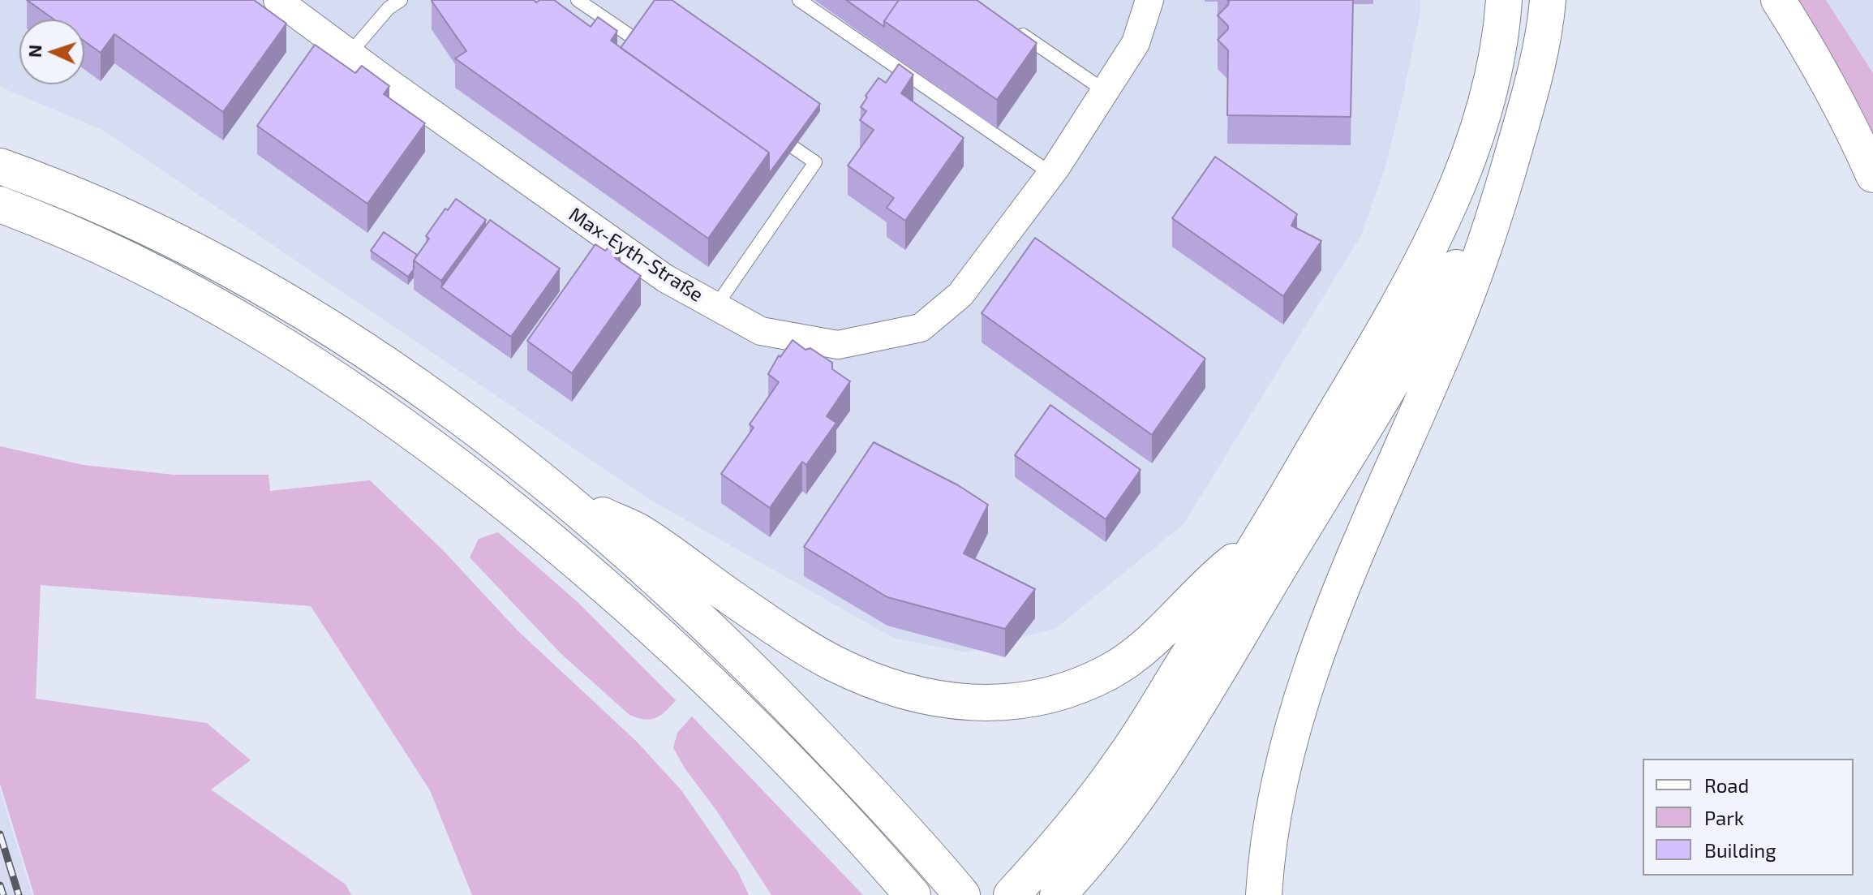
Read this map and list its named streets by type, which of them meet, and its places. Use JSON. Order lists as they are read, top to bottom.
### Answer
{
  "streets": {
    "street": ["Max-Eyth-Straße"]
  },
  "legend": ["Road", "Park", "Building"],
  "north": "left"
}
